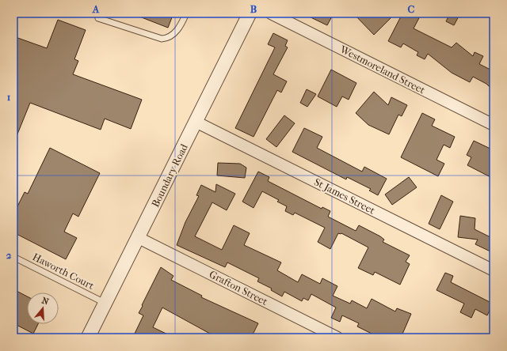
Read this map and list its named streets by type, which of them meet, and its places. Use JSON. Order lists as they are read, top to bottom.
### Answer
{
  "streets": {
    "street": [
      "Westmoreland Street",
      "Boundary Road",
      "St James Street",
      "Grafton Street"
    ],
    "lane": ["Haworth Court"]
  },
  "crossings": [
    ["Boundary Road", "St James Street"],
    ["Boundary Road", "Haworth Court"],
    ["Boundary Road", "Grafton Street"]
  ],
  "north": "top",
  "grid": {
    "columns": ["A", "B", "C"],
    "rows": ["1", "2"]
  }
}
